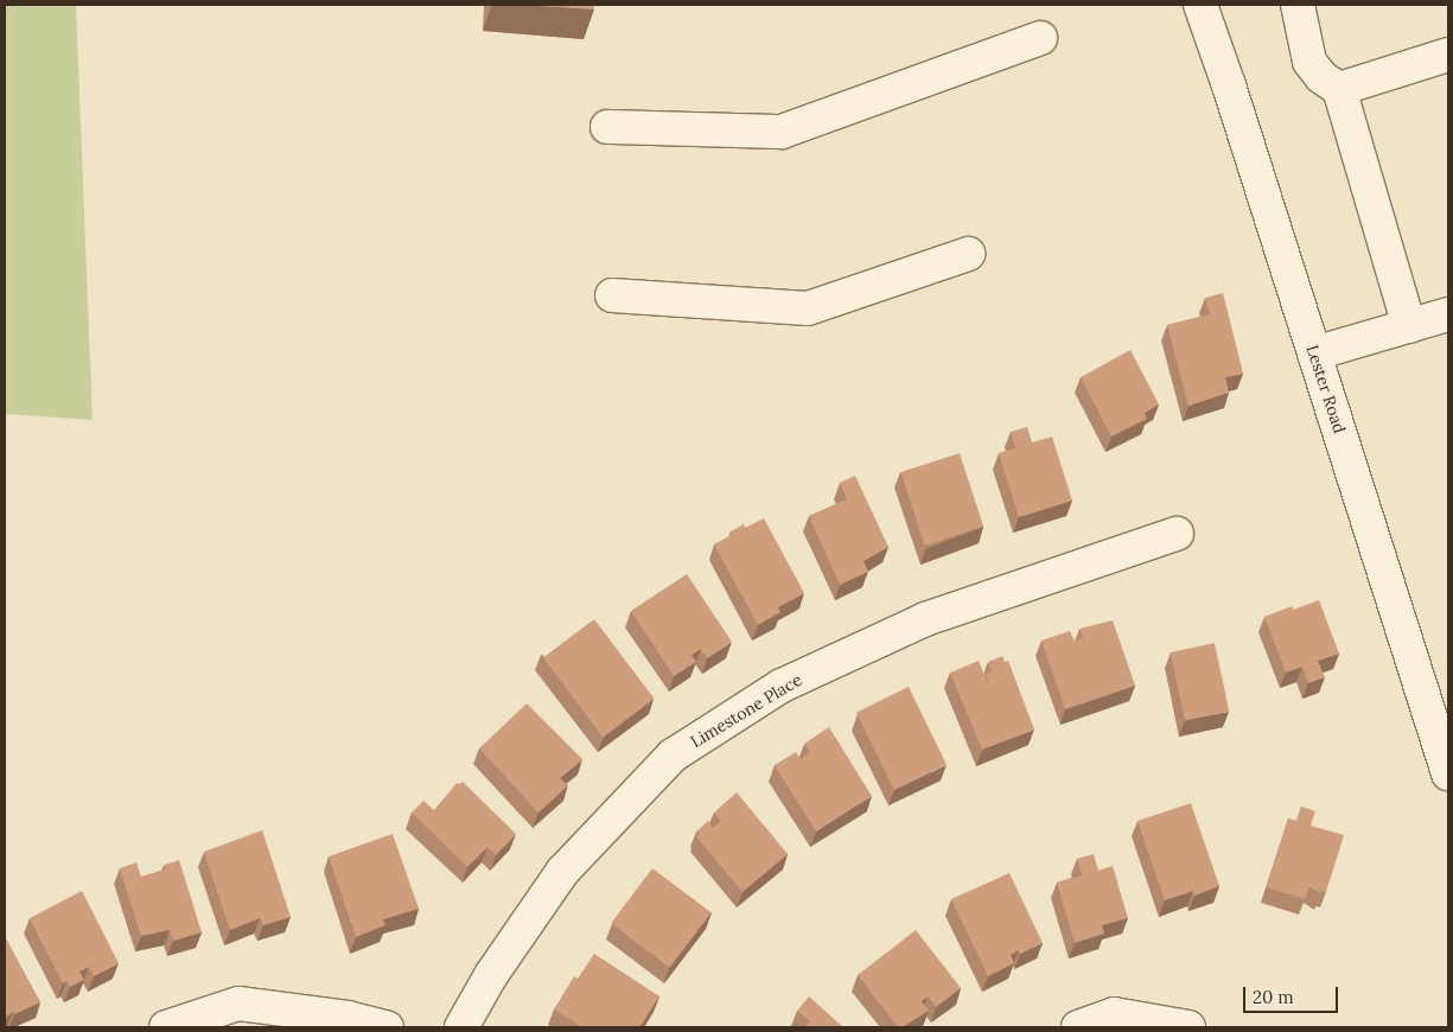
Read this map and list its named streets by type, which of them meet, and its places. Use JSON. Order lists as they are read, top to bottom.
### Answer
{
  "streets": {
    "street": ["Lester Road", "Limestone Place"]
  },
  "scale_bar": "20 m"
}
